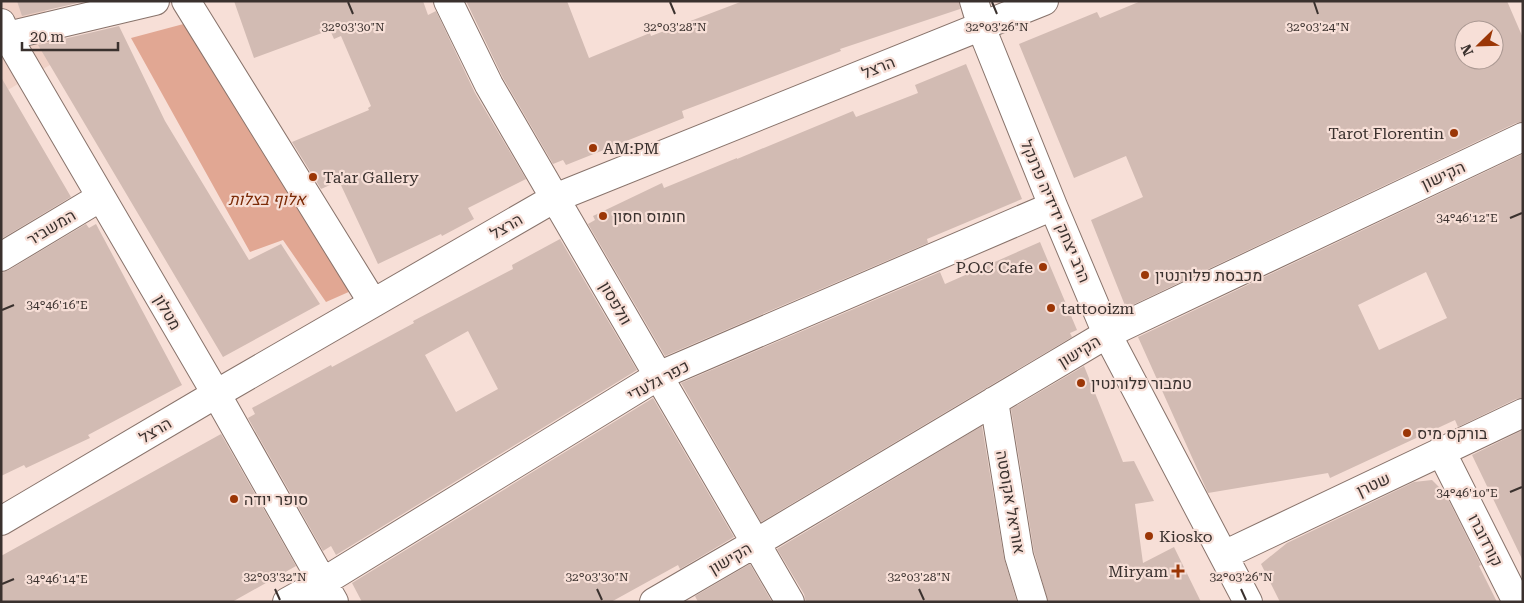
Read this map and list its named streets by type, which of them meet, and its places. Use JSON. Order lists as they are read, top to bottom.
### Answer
{
  "streets": {
    "street": [
      "הרצל",
      "הקישון",
      "הרב יצחק ידידיה פרנקל",
      "המשביר",
      "וולפסון",
      "מטלון",
      "כפר גלעדי",
      "שטרן",
      "אוריאל אקוסטה",
      "קורדוברו"
    ]
  },
  "crossings": [
    ["הרצל", "הרב יצחק ידידיה פרנקל"],
    ["הרצל", "וולפסון"],
    ["הרצל", "מטלון"],
    ["הקישון", "הרב יצחק ידידיה פרנקל"],
    ["הקישון", "וולפסון"],
    ["הקישון", "אוריאל אקוסטה"],
    ["הרב יצחק ידידיה פרנקל", "כפר גלעדי"],
    ["הרב יצחק ידידיה פרנקל", "שטרן"],
    ["המשביר", "מטלון"],
    ["וולפסון", "כפר גלעדי"],
    ["מטלון", "כפר גלעדי"],
    ["שטרן", "קורדוברו"]
  ],
  "parks": ["אלוף בצלות"],
  "places": {
    "other": [
      "Tarot Florentin",
      "AM:PM",
      "Ta'ar Gallery",
      "חומוס חסון",
      "P.O.C Cafe",
      "מכבסת פלורנטין",
      "tattooizm",
      "טמבור פלורנטין",
      "בורקס מיס",
      "סופר יודה",
      "Kiosko"
    ],
    "health": ["Miryam"]
  },
  "scale_bar": "20 m",
  "north": "bottom left",
  "coordinates": [
    "32°03'30\"N",
    "32°03'28\"N",
    "32°03'26\"N",
    "32°03'24\"N",
    "34°46'12\"E",
    "34°46'16\"E",
    "34°46'10\"E",
    "32°03'32\"N",
    "34°46'14\"E"
  ]
}
